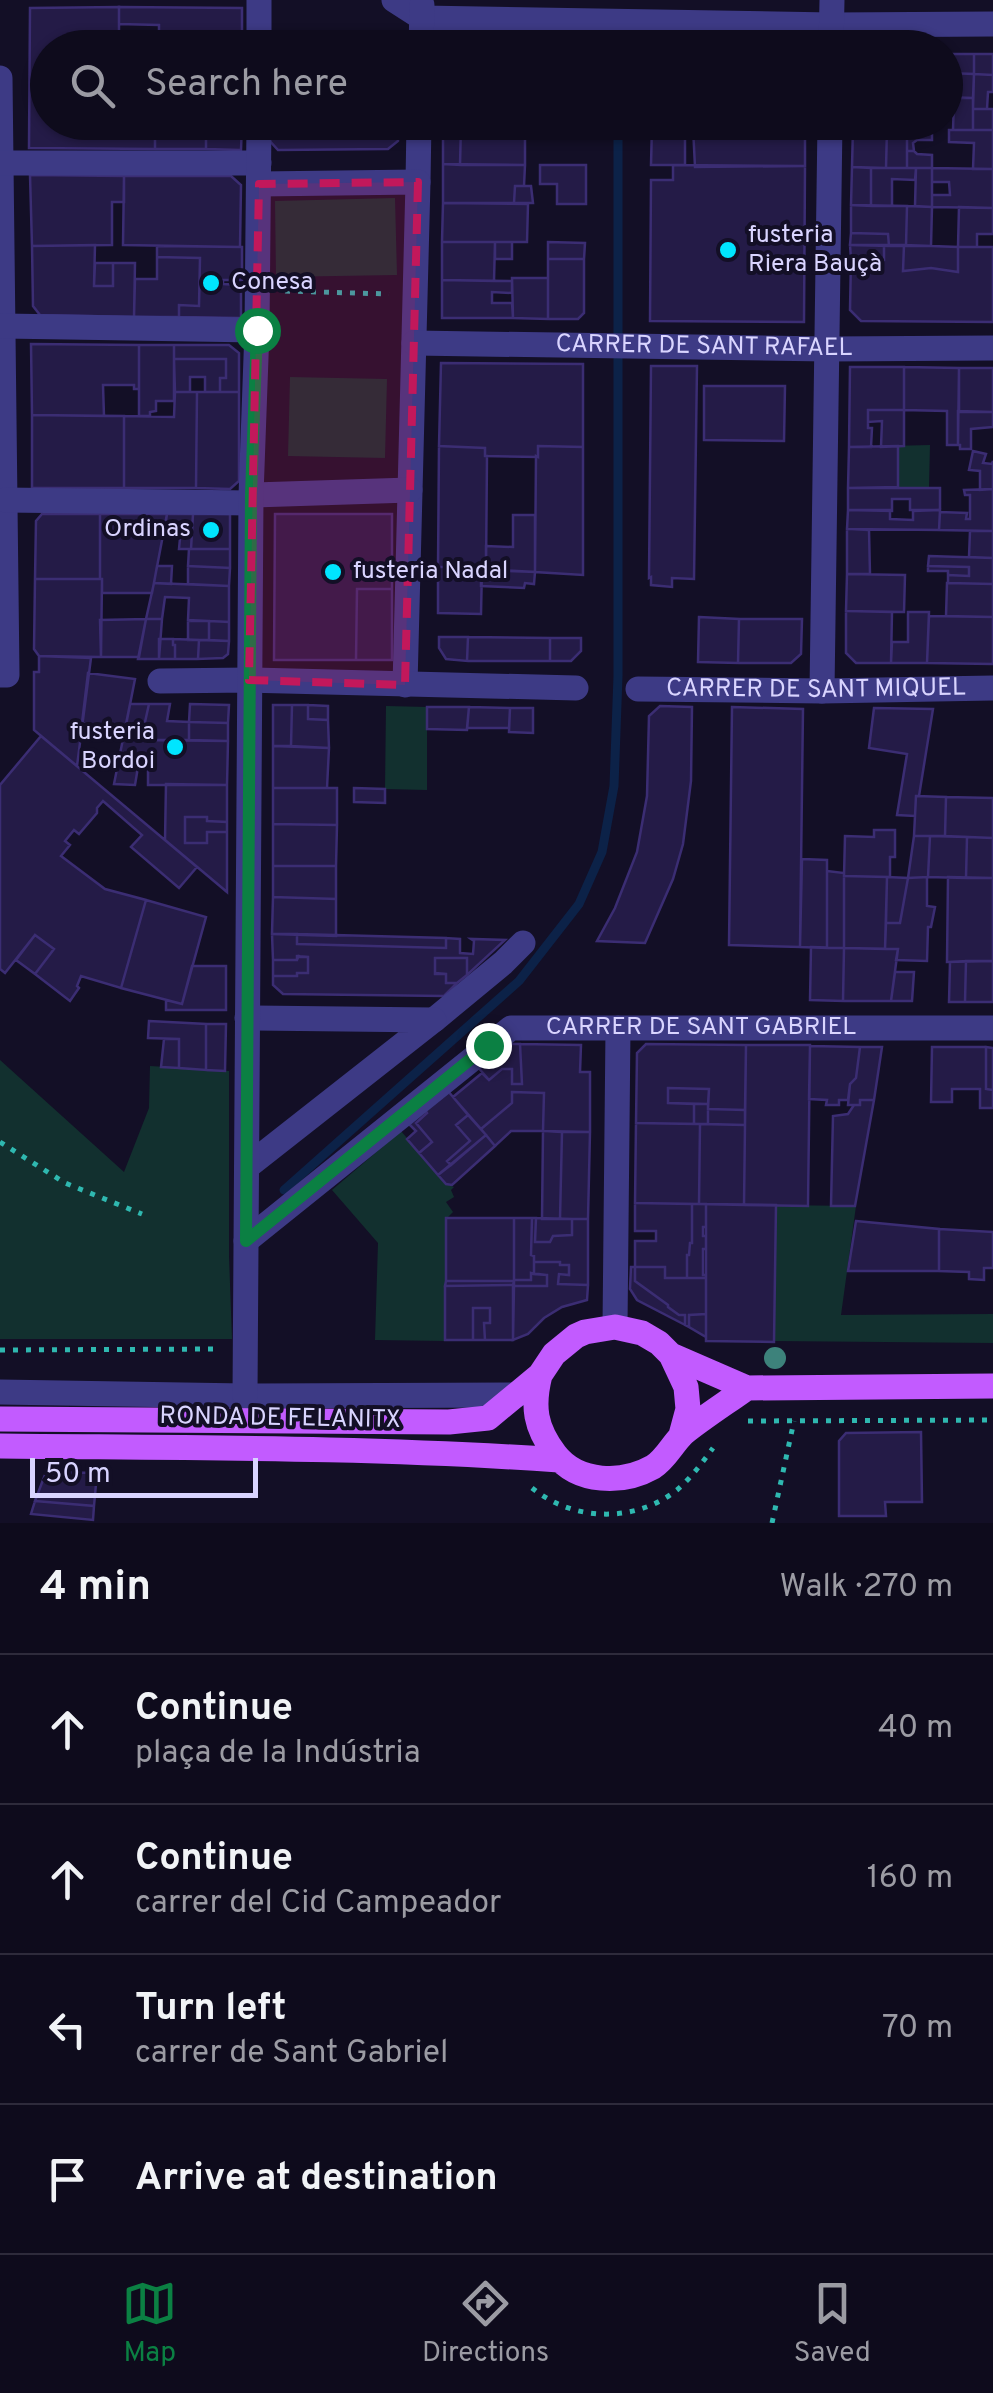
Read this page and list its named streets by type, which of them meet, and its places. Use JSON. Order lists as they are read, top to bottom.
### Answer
{
  "streets": {
    "main road": ["RONDA DE FELANITX"],
    "street": ["CARRER DE SANT RAFAEL", "CARRER DE SANT MIQUEL", "CARRER DE SANT GABRIEL"]
  },
  "places": [
    "fusteria Riera Bauçà",
    "Conesa",
    "Ordinas",
    "fusteria Nadal",
    "fusteria Bordoi"
  ],
  "scale_bar": "50 m",
  "page": {
    "search": "Search here",
    "scale": "50 m",
    "heading": ["4 min", "Walk · 270 m"],
    "list": [
      ["Continue", "plaça de la Indústria", "40 m"],
      ["Continue", "carrer del Cid Campeador", "160 m"],
      ["Turn left", "carrer de Sant Gabriel", "70 m"],
      "Arrive at destination"
    ],
    "nav": ["Map", "Directions", "Saved"]
  }
}
